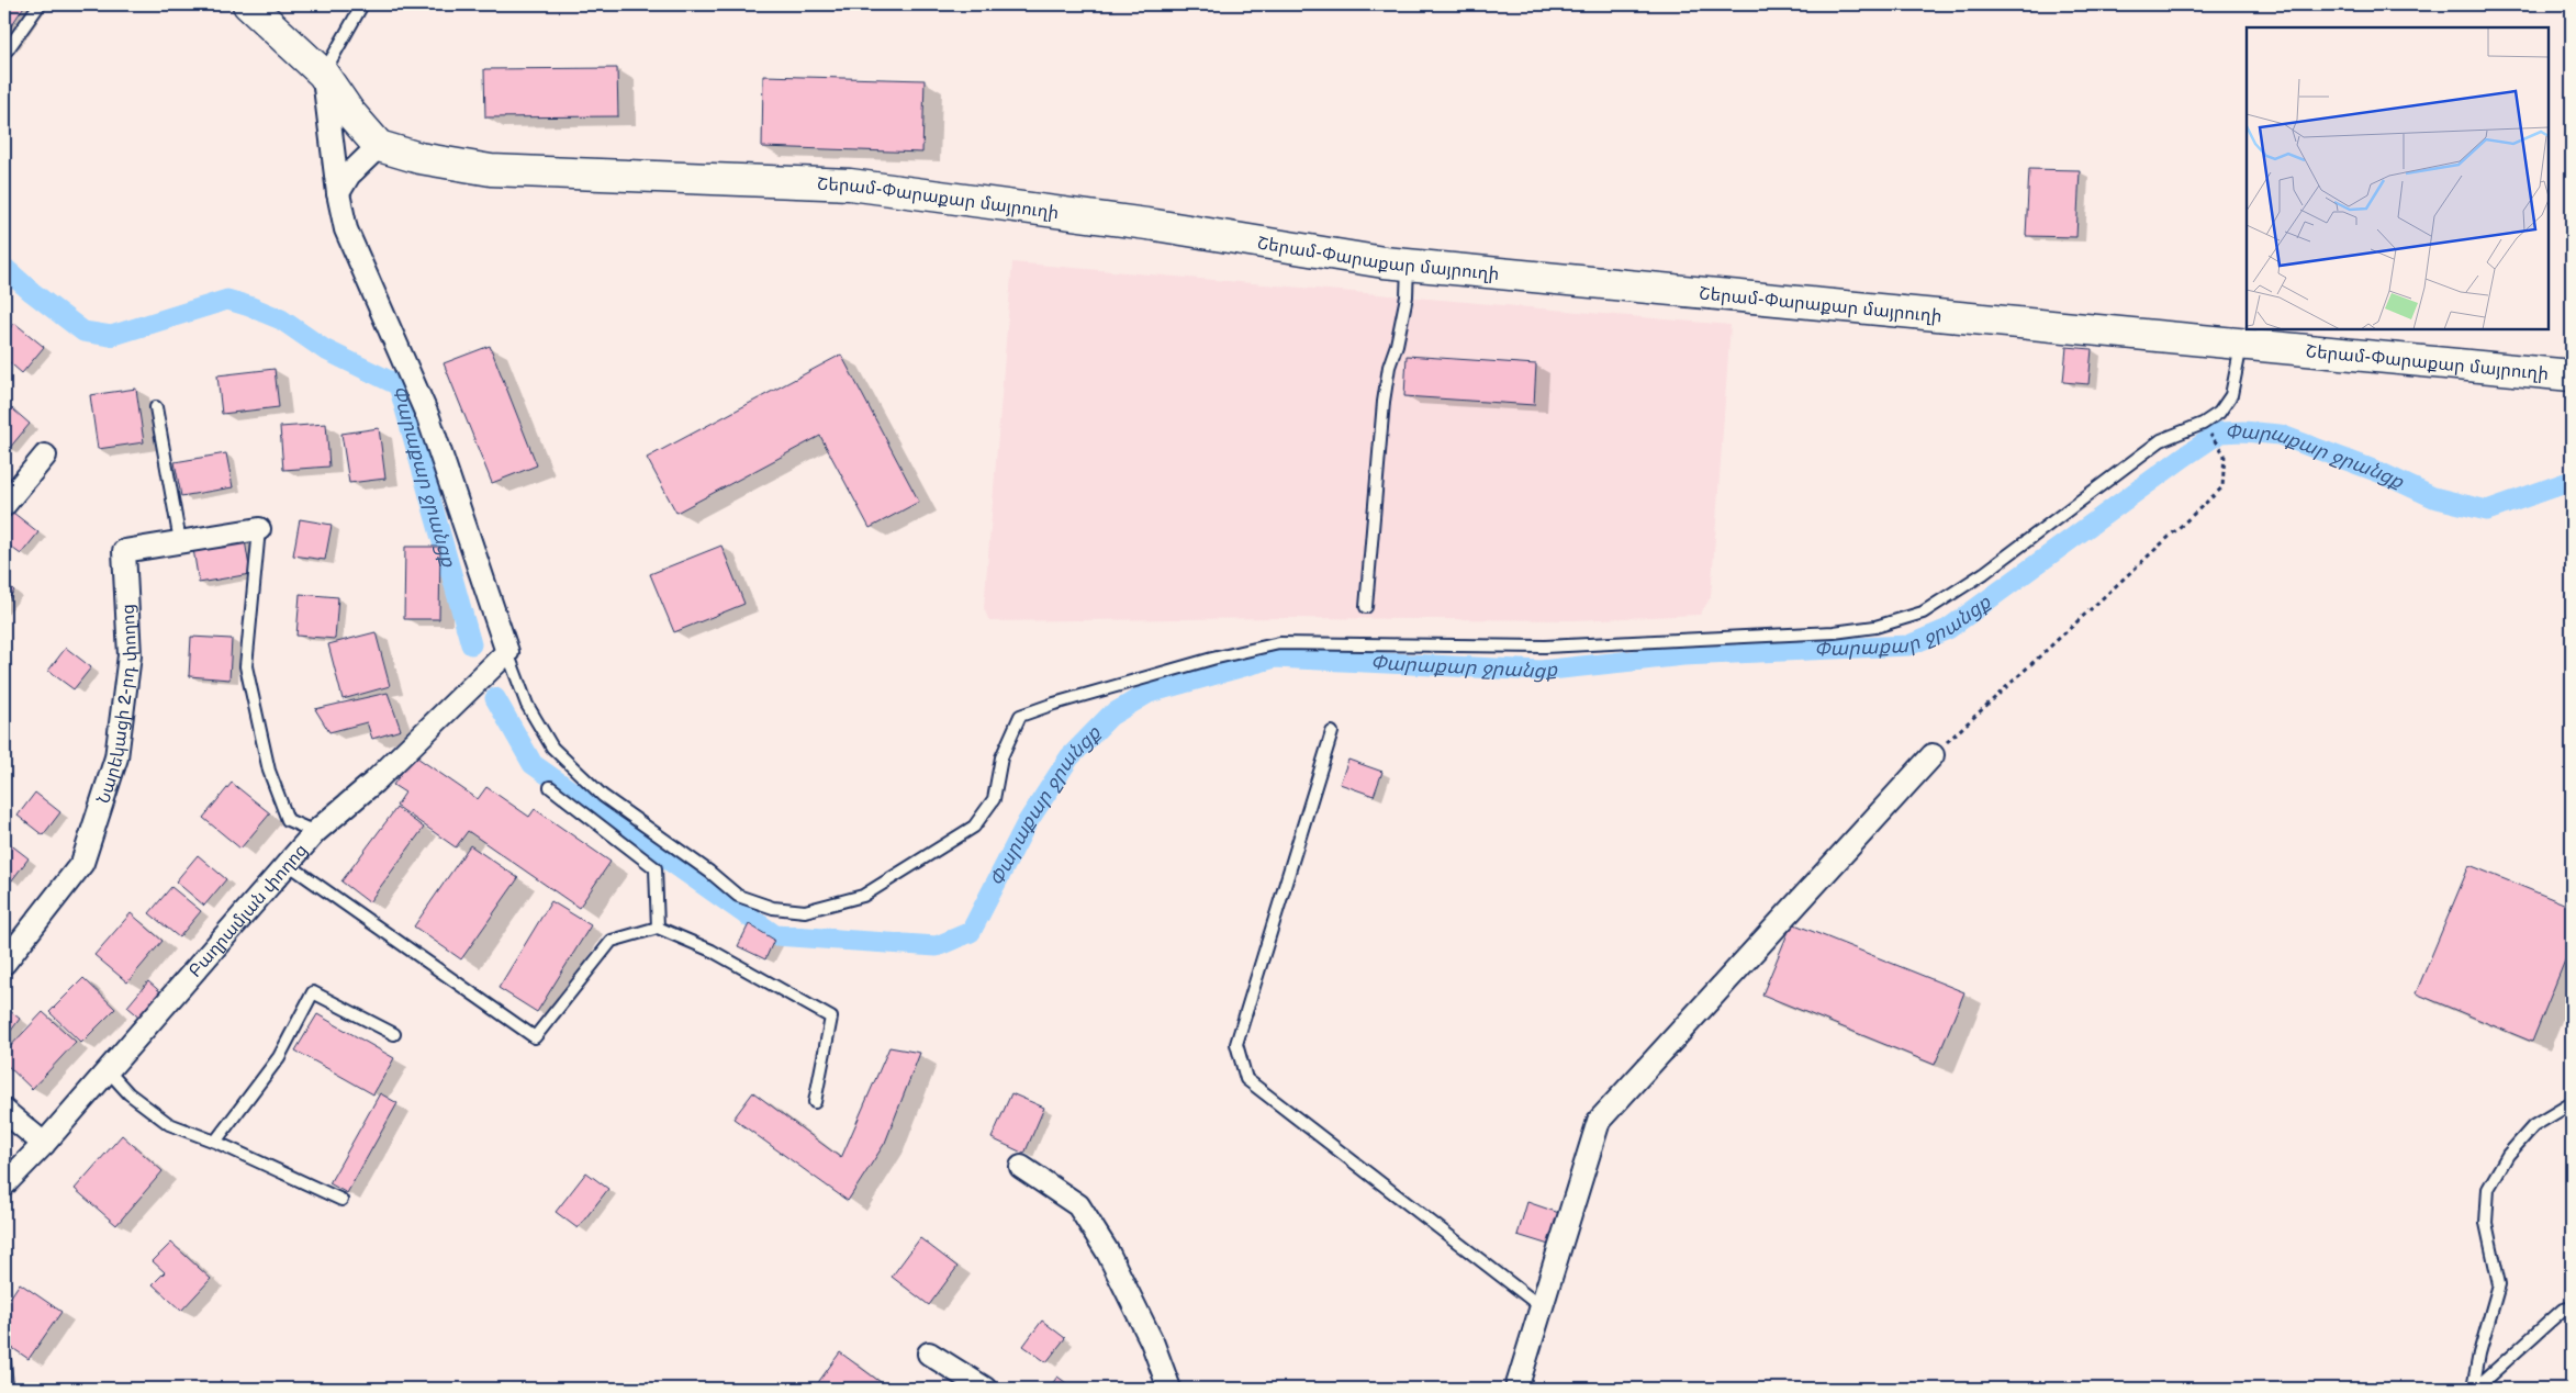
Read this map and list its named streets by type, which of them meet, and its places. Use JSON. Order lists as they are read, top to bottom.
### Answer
{
  "streets": {
    "street": ["Շերամ-Փարաքար մայրուղի", "Նարեկացի 2-րդ փողոց", "Բաղրամյան փողոց"]
  },
  "water": ["Փարաքար ջրանցք"]
}
